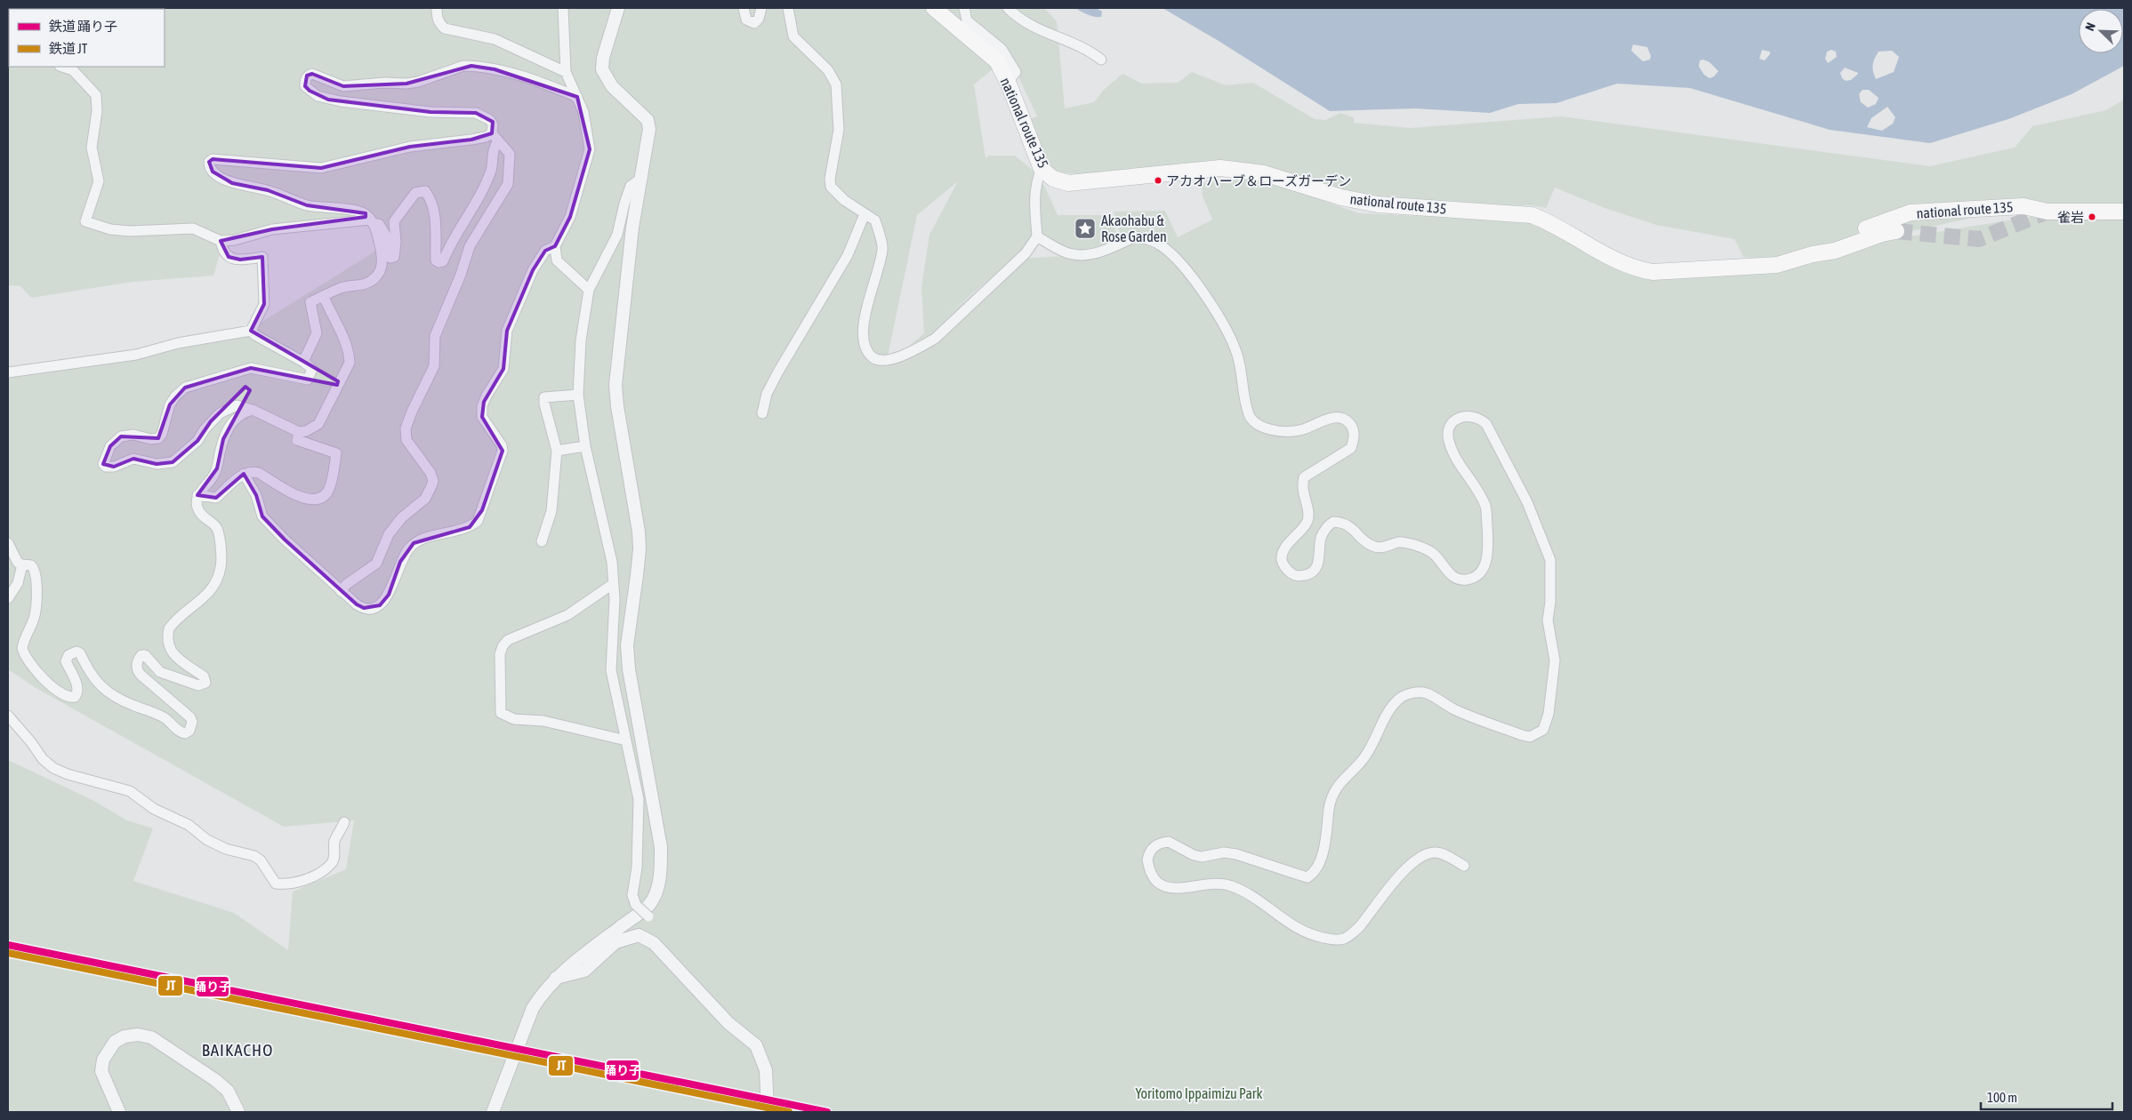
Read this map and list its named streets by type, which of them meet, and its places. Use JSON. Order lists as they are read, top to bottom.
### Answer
{
  "streets": {
    "highway": ["national route 135"]
  },
  "districts": ["BAIKACHO"],
  "parks": ["Yoritomo Ippaimizu Park"],
  "places": {
    "other": ["アカオハーブ＆ローズガーデン", "雀岩"],
    "place": ["Akaohabu & Rose Garden"]
  },
  "lines": ["rail line 踊り子", "rail line JT"],
  "legend": ["鉄道 踊り子", "鉄道 JT"],
  "scale_bar": "100 m",
  "north": "top left"
}
